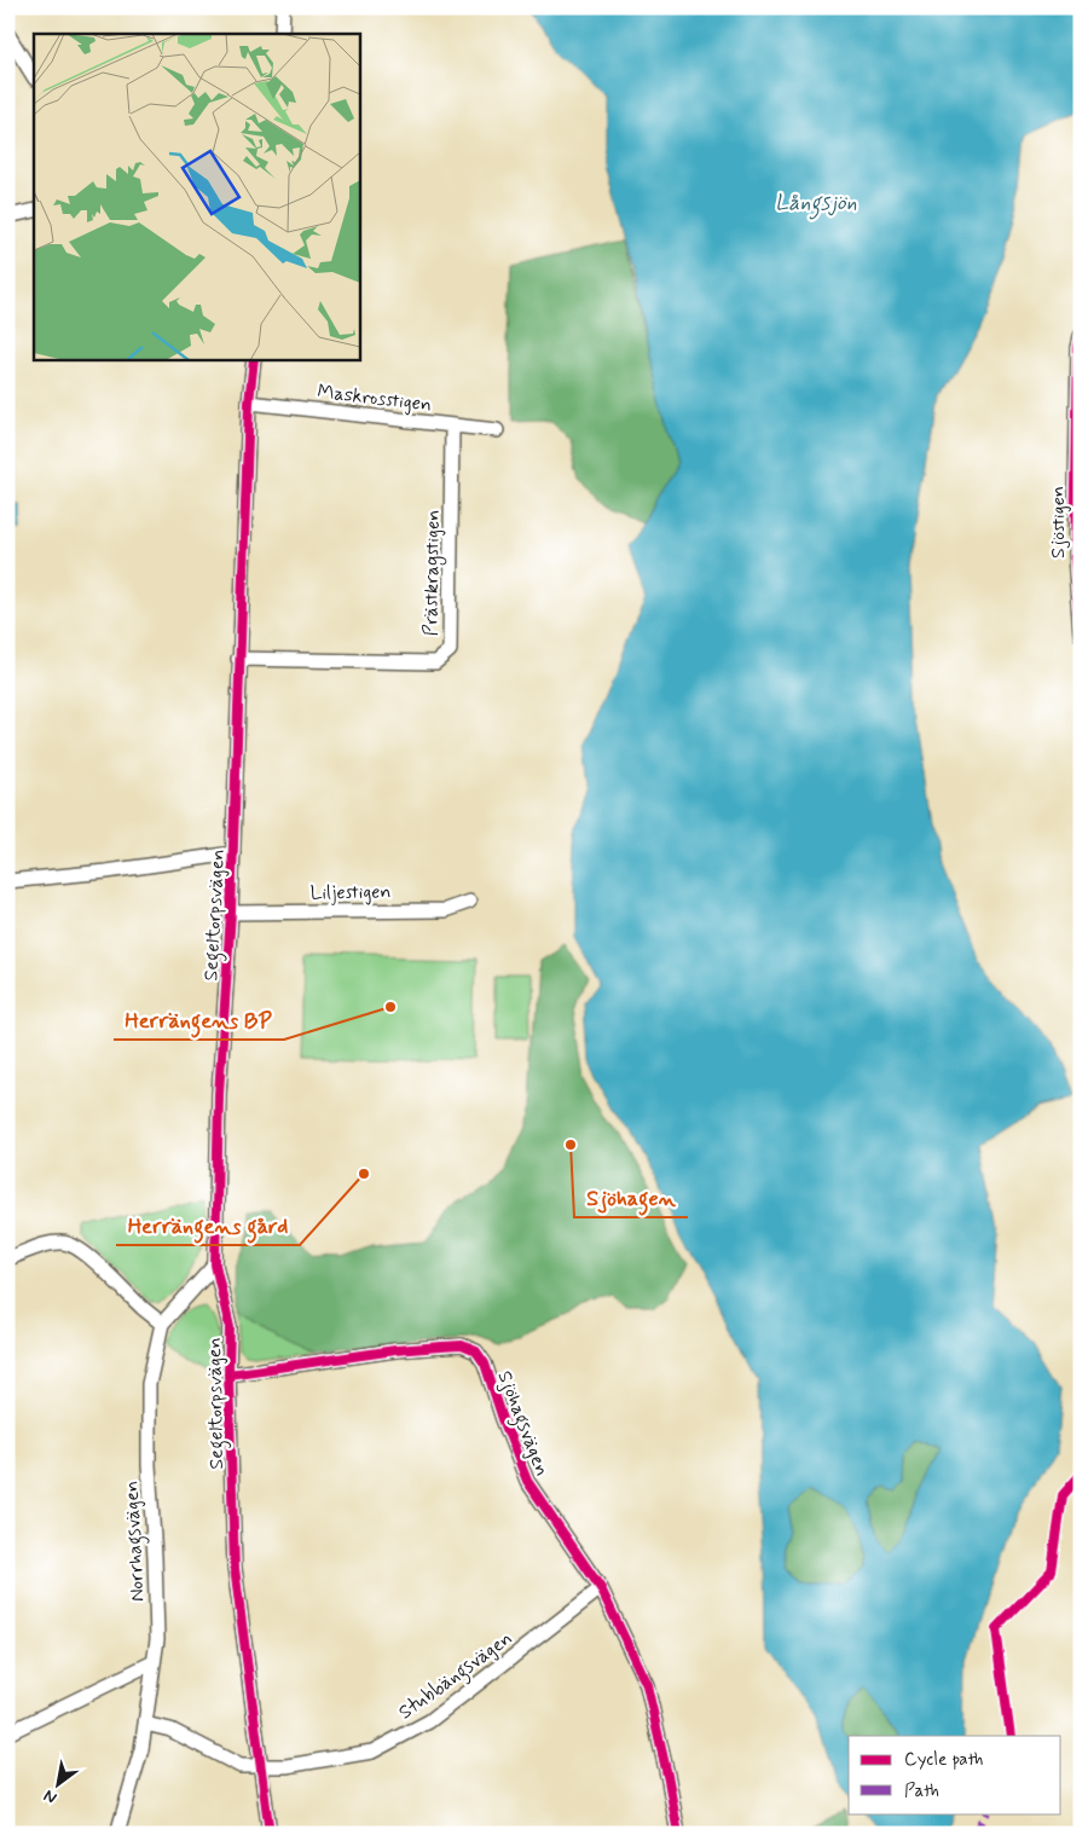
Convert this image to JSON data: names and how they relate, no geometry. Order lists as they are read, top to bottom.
{
  "streets": {
    "street": [
      "Maskrosstigen",
      "Sjöstigen",
      "Prästkragstigen",
      "Liljestigen",
      "Segeltorpsvägen",
      "Sjöhagsvägen",
      "Norrhagsvägen",
      "Stubbängsvägen"
    ]
  },
  "crossings": [
    ["Maskrosstigen", "Prästkragstigen"],
    ["Maskrosstigen", "Segeltorpsvägen"],
    ["Prästkragstigen", "Segeltorpsvägen"],
    ["Liljestigen", "Segeltorpsvägen"],
    ["Segeltorpsvägen", "Sjöhagsvägen"],
    ["Segeltorpsvägen", "Norrhagsvägen"],
    ["Segeltorpsvägen", "Stubbängsvägen"],
    ["Sjöhagsvägen", "Stubbängsvägen"],
    ["Norrhagsvägen", "Stubbängsvägen"]
  ],
  "water": ["Långsjön"],
  "places": ["Herrängens BP", "Sjöhagen", "Herrängens gård"],
  "legend": ["Cycle path", "Path"],
  "north": "bottom left"
}
